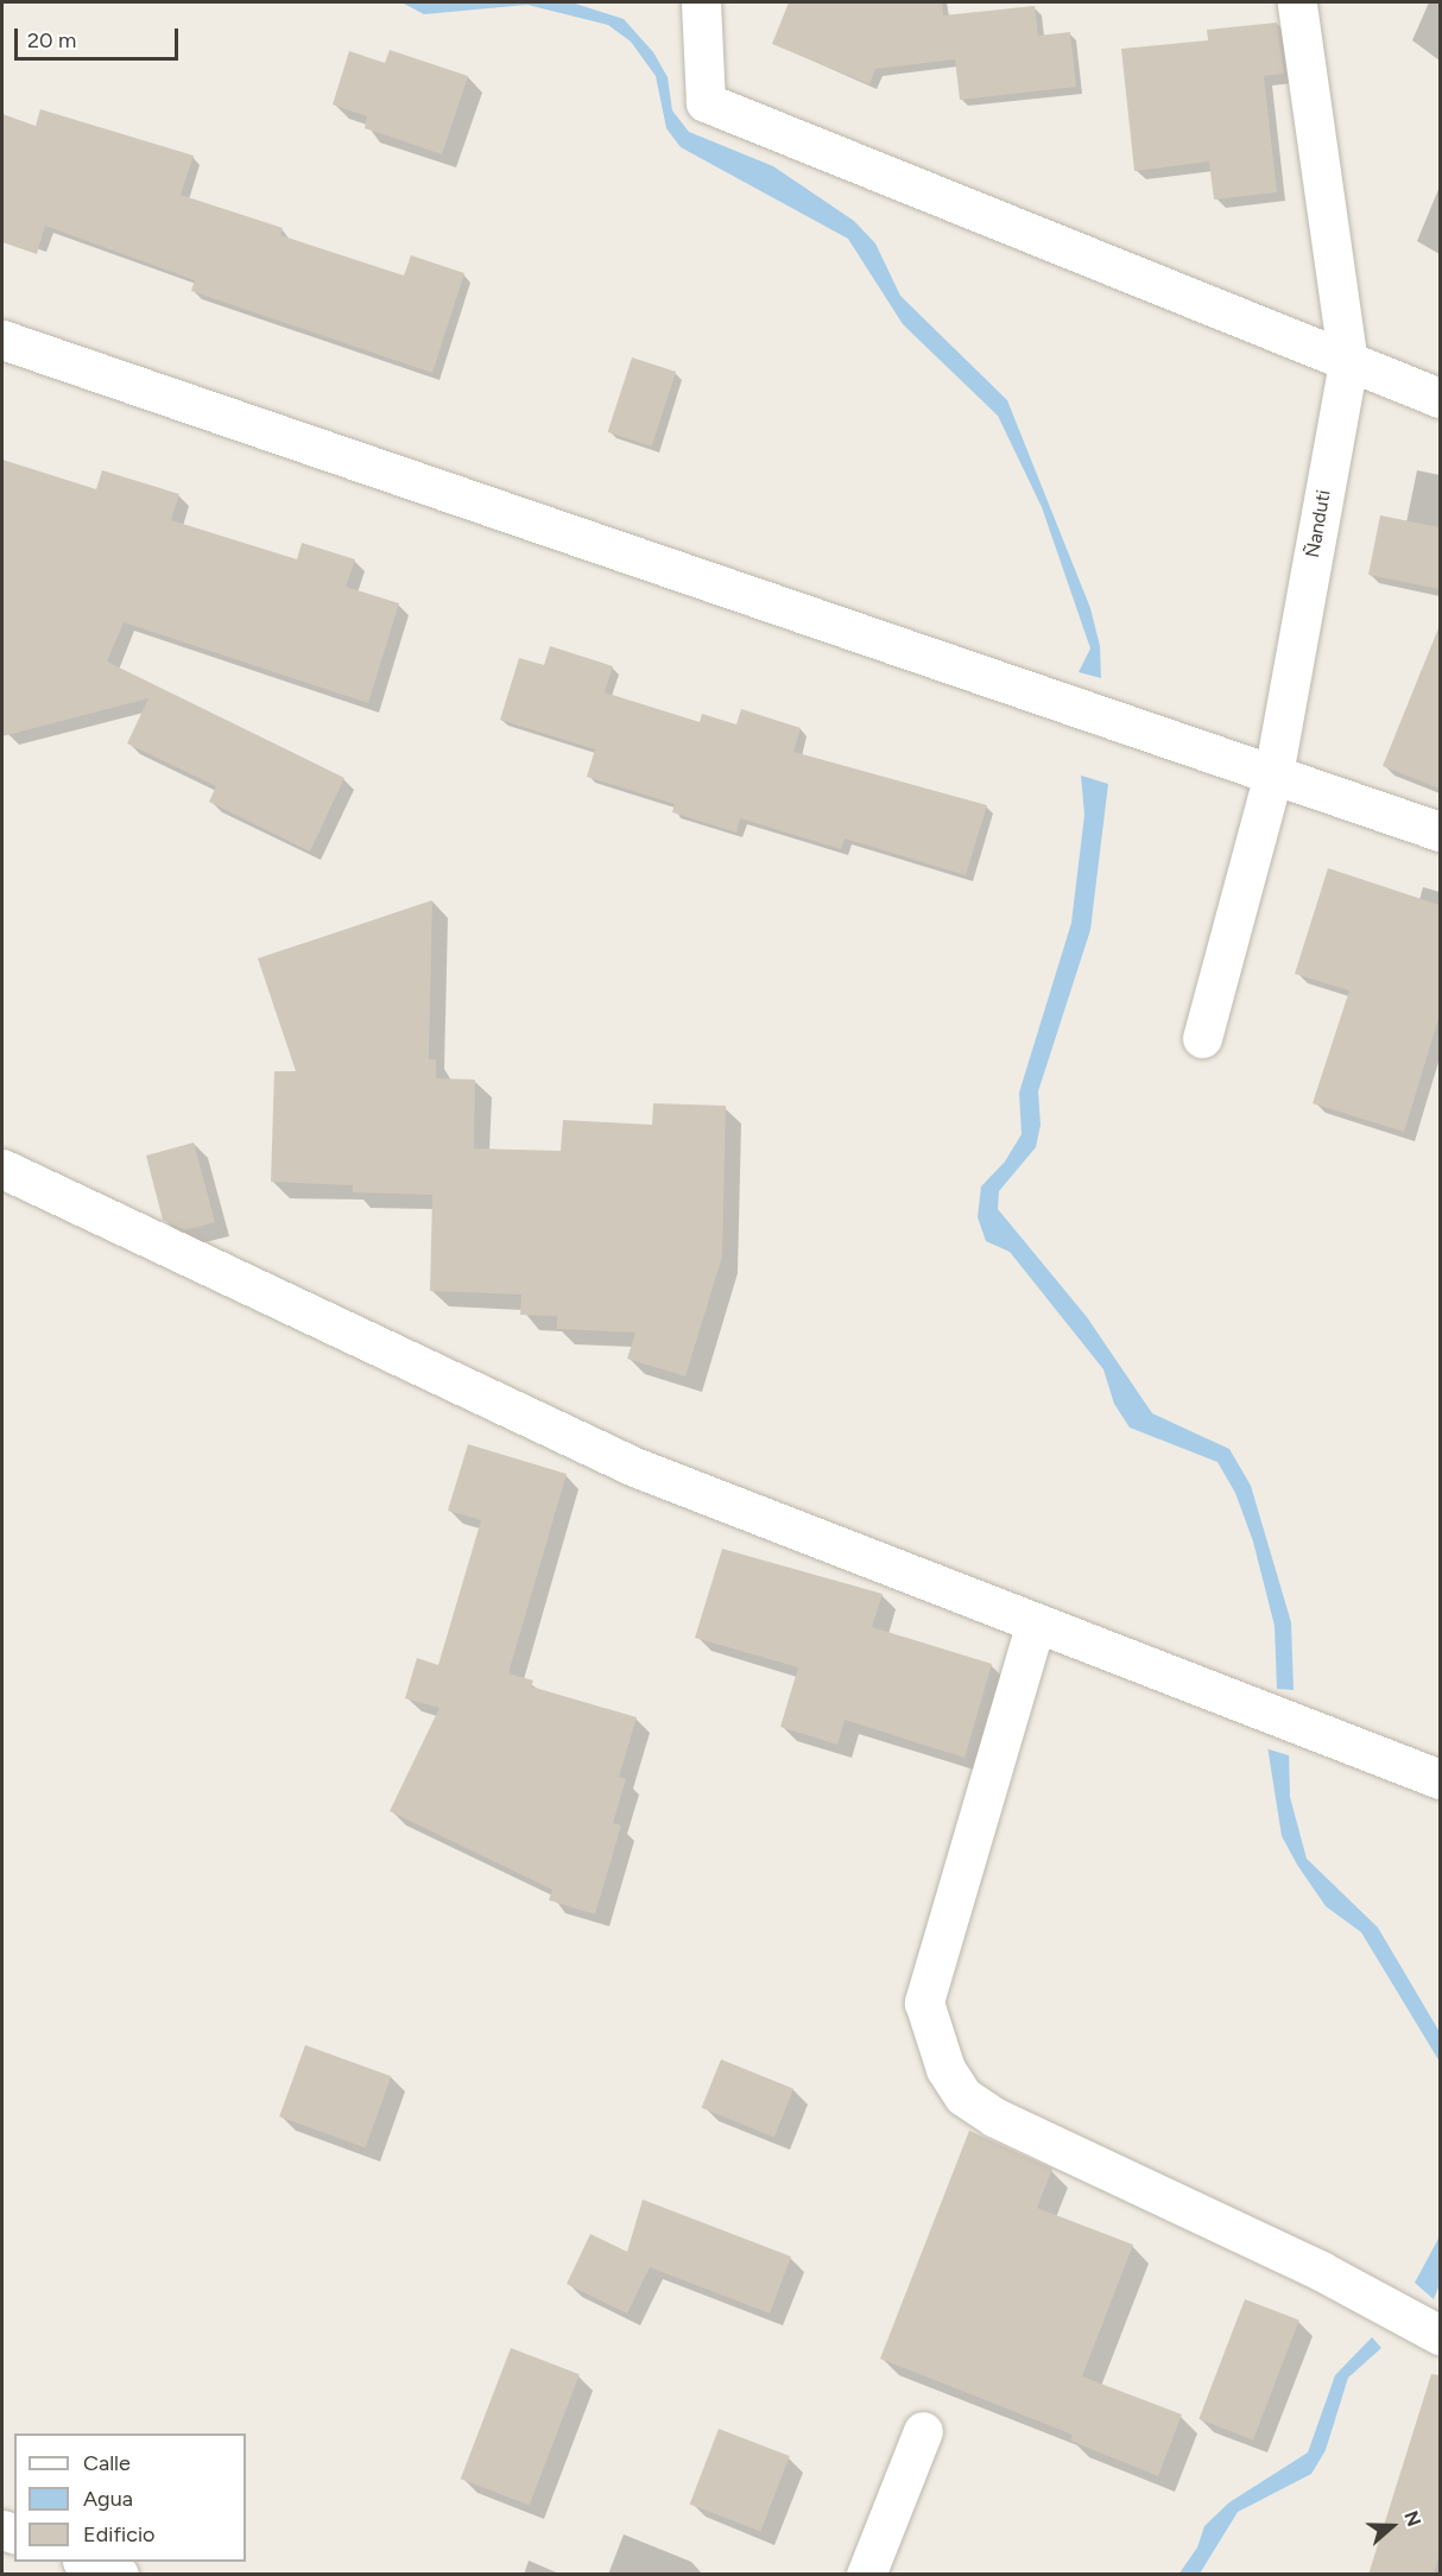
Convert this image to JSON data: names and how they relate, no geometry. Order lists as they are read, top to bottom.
{
  "streets": {
    "street": ["Ñanduti"]
  },
  "legend": ["Calle", "Agua", "Edificio"],
  "scale_bar": "20 m",
  "north": "right"
}
